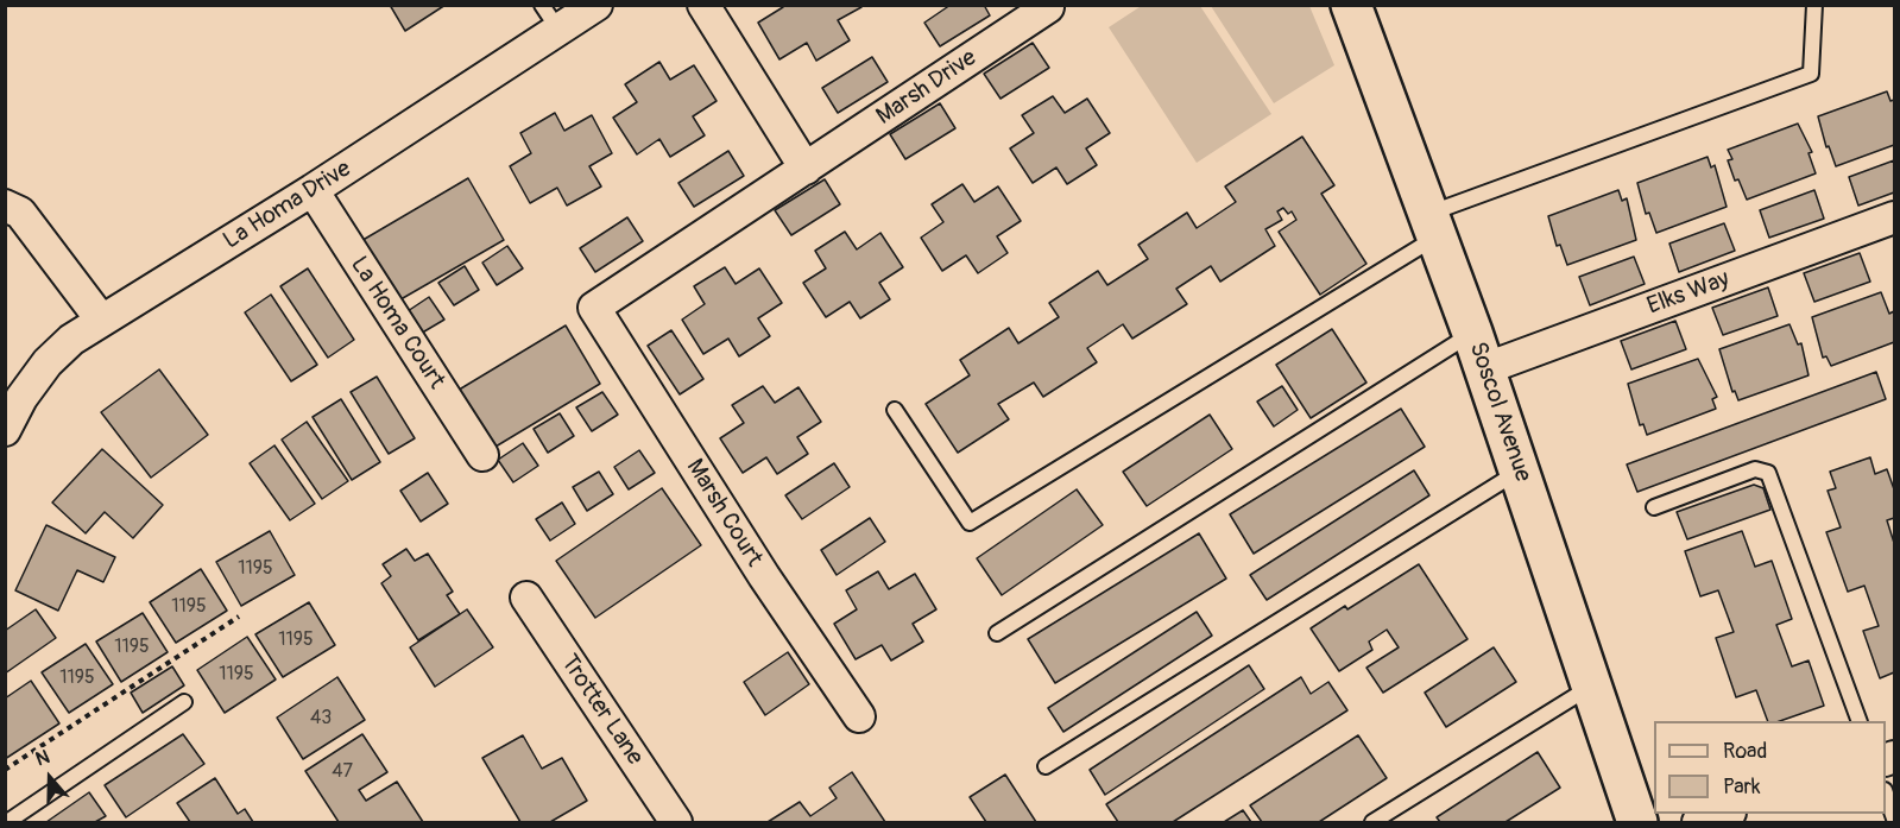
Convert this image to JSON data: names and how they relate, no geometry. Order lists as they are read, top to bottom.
{
  "streets": {
    "main road": ["Soscol Avenue"],
    "street": [
      "Marsh Drive",
      "La Homa Drive",
      "Elks Way",
      "La Homa Court",
      "Marsh Court",
      "Trotter Lane"
    ]
  },
  "crossings": [
    ["Marsh Drive", "Marsh Court"],
    ["La Homa Drive", "La Homa Court"],
    ["Elks Way", "Soscol Avenue"]
  ],
  "house_numbers": [
    "1195",
    "1195",
    "1195",
    "1195",
    "1195",
    "1195",
    "43",
    "47"
  ],
  "legend": ["Road", "Park"],
  "north": "top"
}
